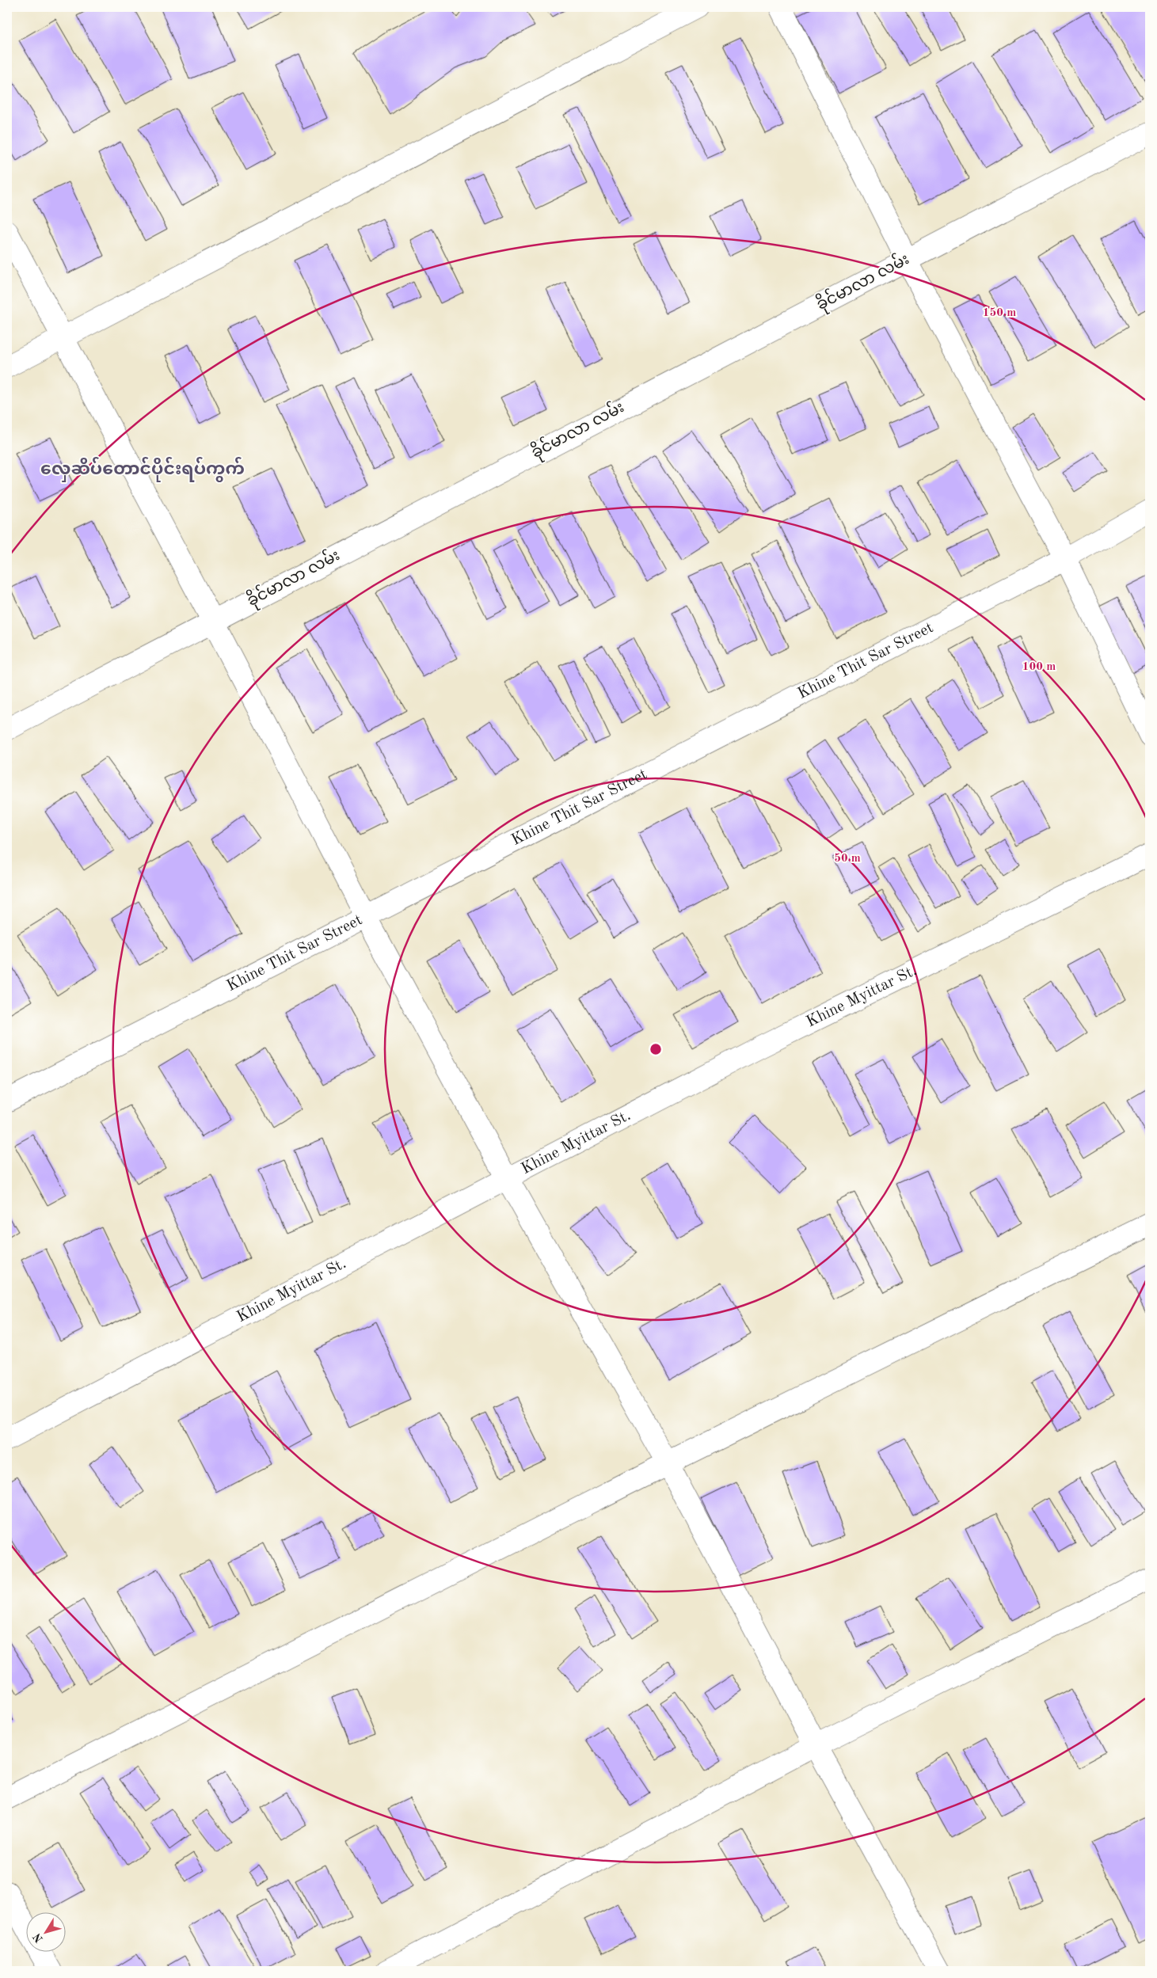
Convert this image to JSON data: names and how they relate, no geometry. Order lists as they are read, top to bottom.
{
  "streets": {
    "street": ["ခိုင်မာလာ လမ်း", "Khine Thit Sar Street", "Khine Myittar St."]
  },
  "districts": ["လှေဆိပ်တောင်ပိုင်းရပ်ကွက်"],
  "north": "bottom left",
  "rings": ["150 m", "100 m", "50 m"]
}
